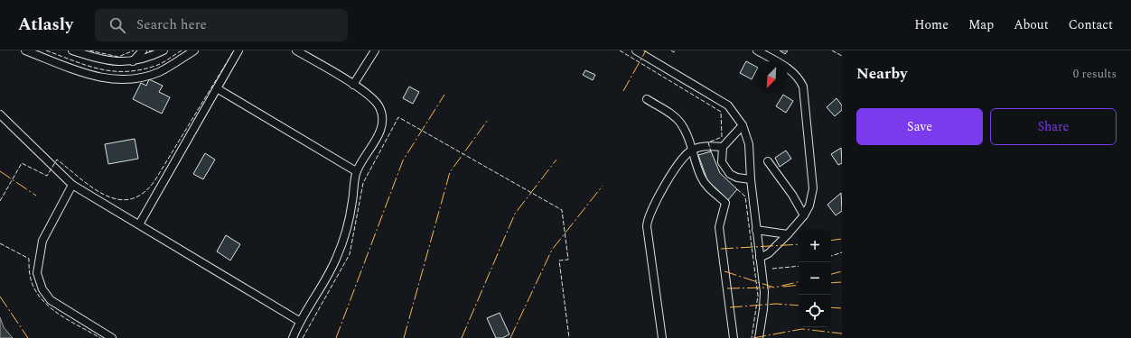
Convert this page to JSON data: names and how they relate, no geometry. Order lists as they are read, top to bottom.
{
  "north": "bottom left",
  "page": {
    "header": "Atlasly",
    "search": "Search here",
    "nav": [
      "Home",
      "Map",
      "About",
      "Contact"
    ],
    "heading": ["Nearby", "0 results"],
    "buttons": ["Save", "Share"],
    "map_buttons": ["+", "−"]
  }
}
